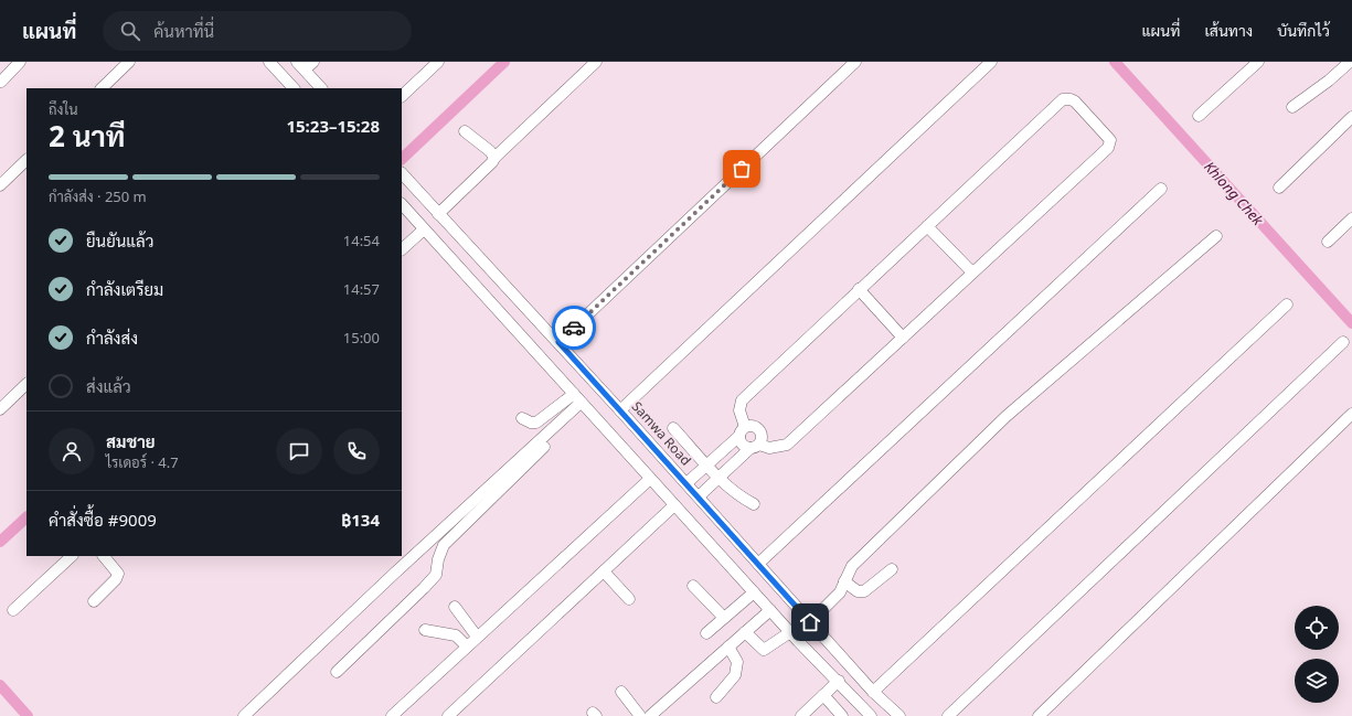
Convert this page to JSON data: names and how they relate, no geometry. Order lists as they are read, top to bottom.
{
  "streets": {
    "street": ["Samwa Road"]
  },
  "water": ["Khlong Chek"],
  "page": {
    "header": "แผนที่",
    "search": "ค้นหาที่นี่",
    "nav": ["แผนที่", "เส้นทาง", "บันทึกไว้"],
    "heading": ["2 นาที", "ถึงใน", "15:23–15:28"],
    "panel": [
      "สมชาย",
      "ไรเดอร์ · 4.7",
      "คำสั่งซื้อ #9009",
      "฿134"
    ],
    "bar": "กำลังส่ง · 250 m",
    "list": [
      ["ยืนยันแล้ว", "14:54"],
      ["กำลังเตรียม", "14:57"],
      ["กำลังส่ง", "15:00"],
      "ส่งแล้ว"
    ]
  }
}
